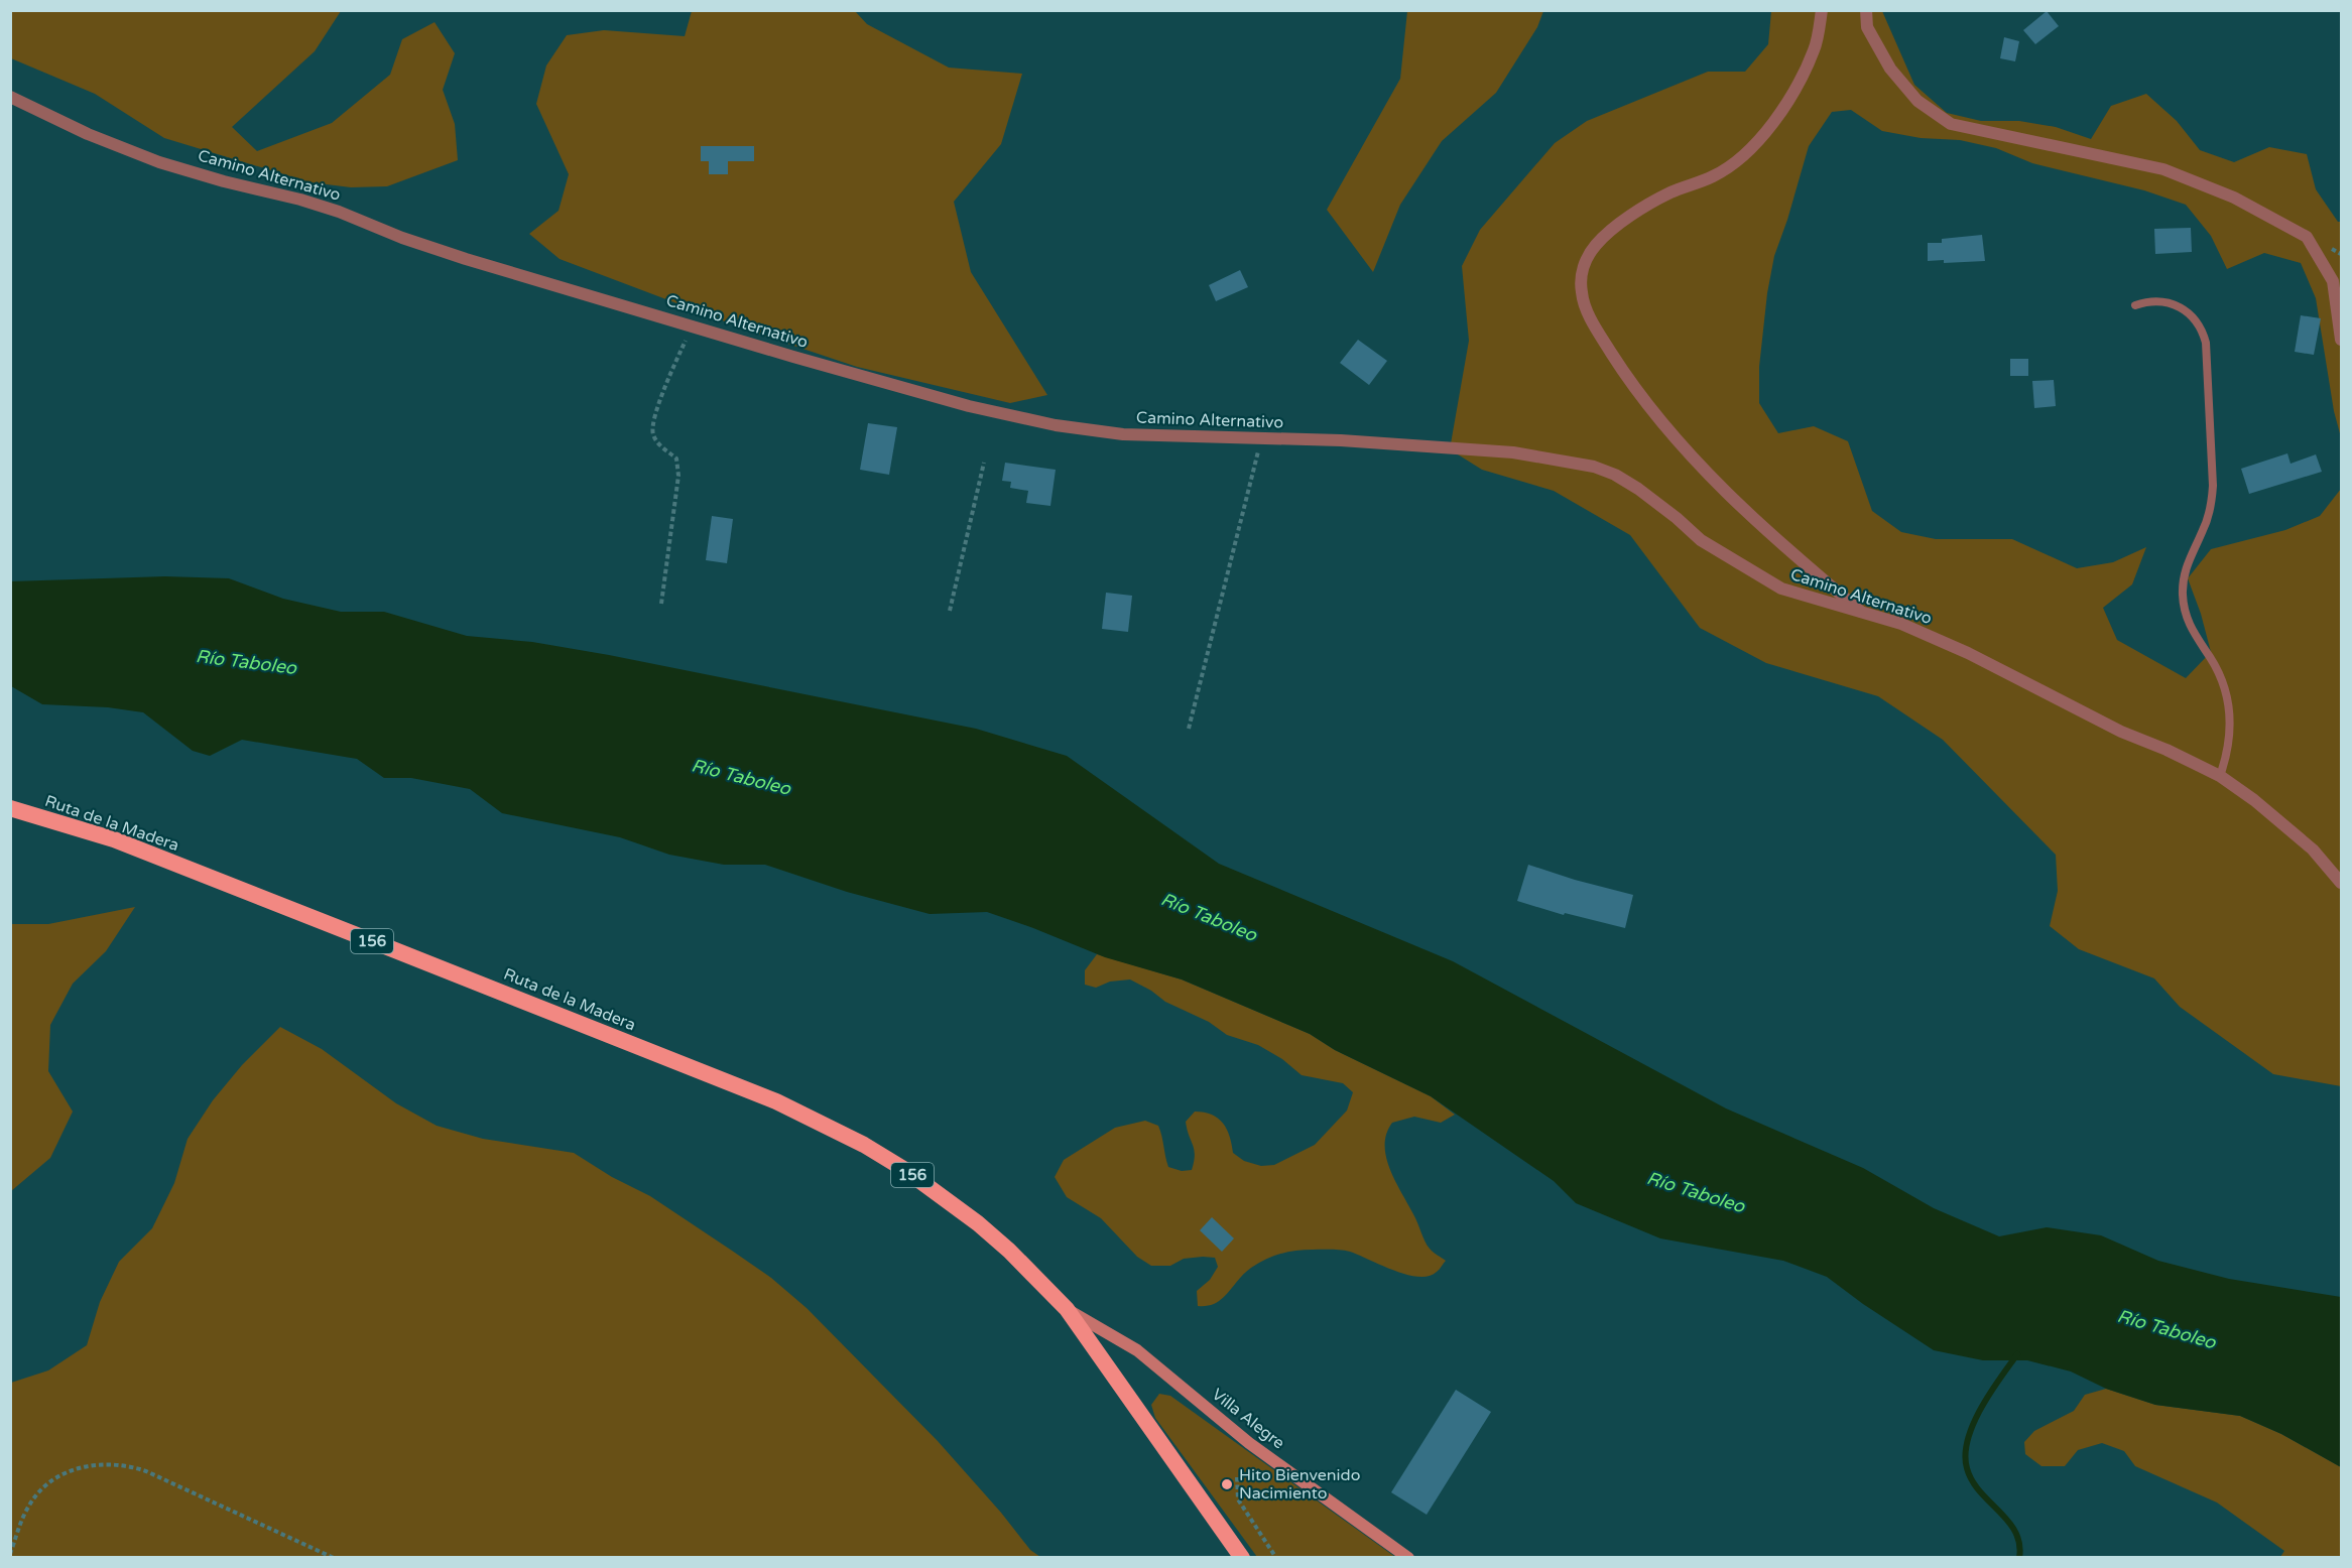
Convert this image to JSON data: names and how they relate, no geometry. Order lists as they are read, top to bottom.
{
  "streets": {
    "highway": ["Ruta de la Madera", "156"],
    "main road": ["Villa Alegre"],
    "street": ["Camino Alternativo"]
  },
  "crossings": [
    ["Ruta de la Madera", "156"],
    ["Ruta de la Madera", "Villa Alegre"],
    ["156", "Villa Alegre"]
  ],
  "water": ["Río Taboleo"],
  "places": ["Hito Bienvenido Nacimiento"]
}
